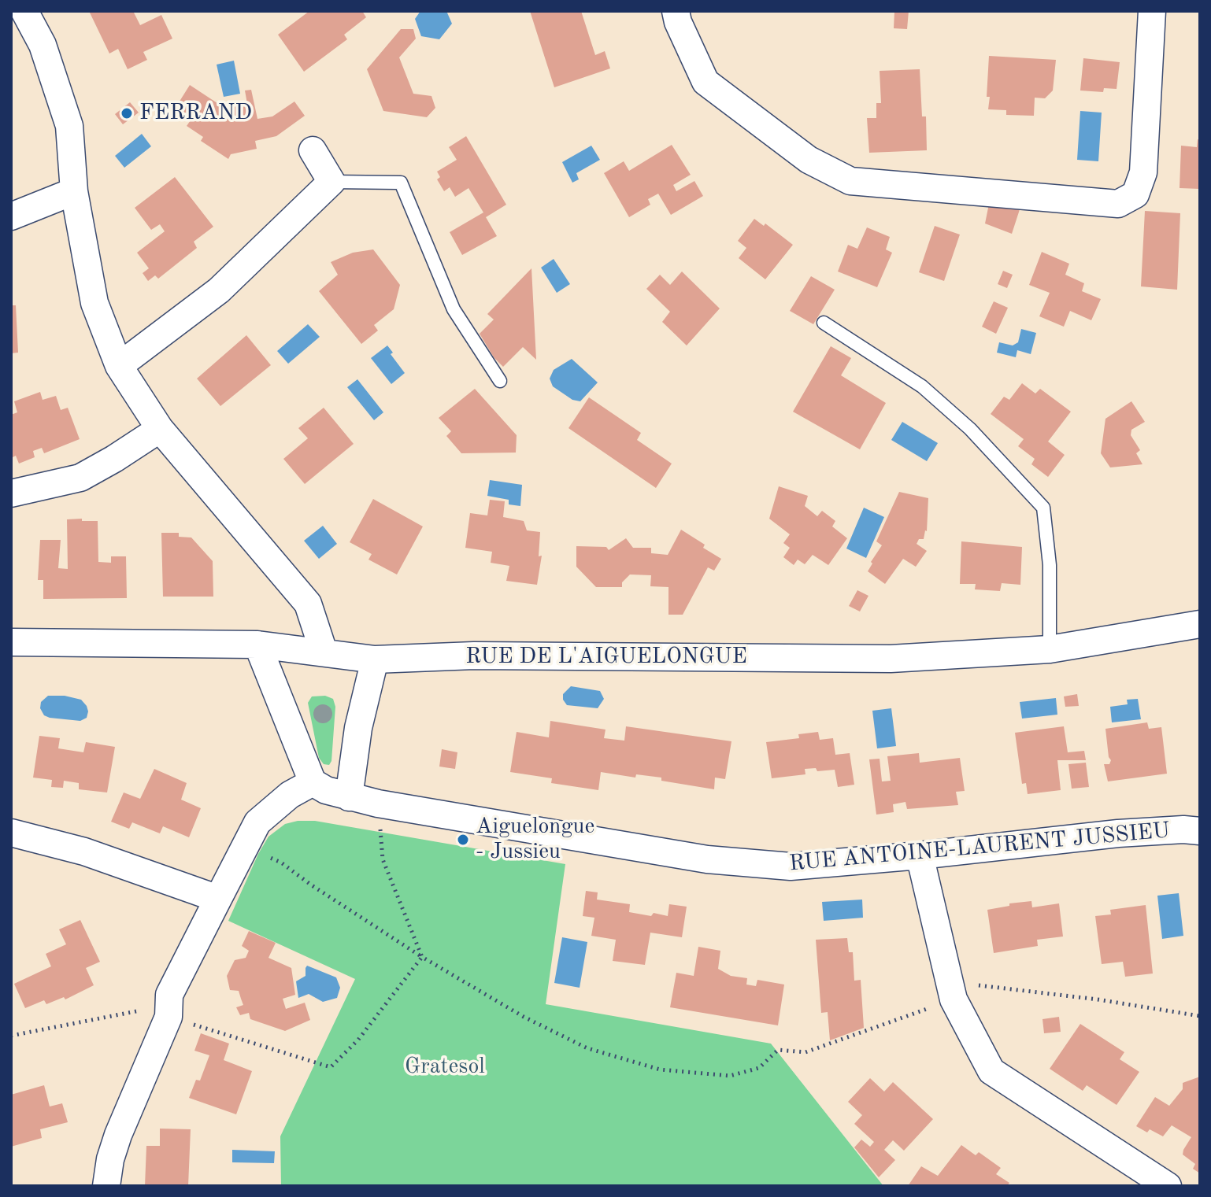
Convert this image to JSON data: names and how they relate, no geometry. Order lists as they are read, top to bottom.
{
  "streets": {
    "street": ["RUE DE L'AIGUELONGUE", "RUE ANTOINE-LAURENT JUSSIEU"]
  },
  "parks": ["Gratesol"],
  "places": ["FERRAND", "Aiguelongue - Jussieu"]
}
